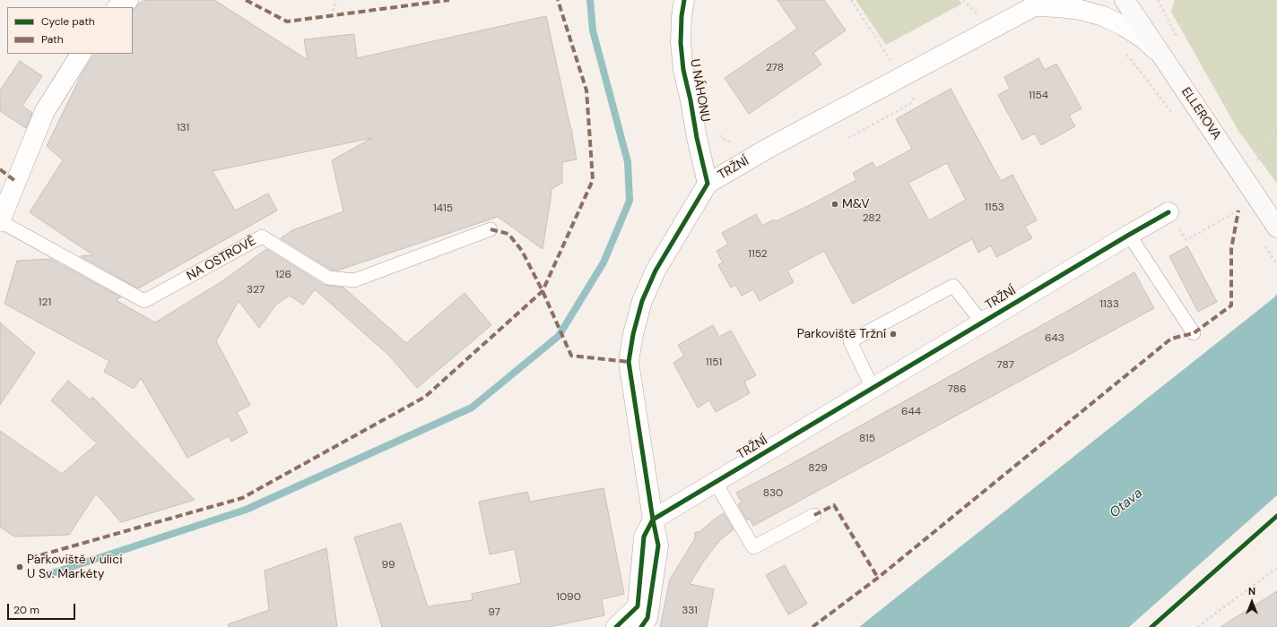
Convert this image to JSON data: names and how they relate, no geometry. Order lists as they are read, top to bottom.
{
  "streets": {
    "street": ["U NÁHONU", "ELLEROVA", "TRŽNÍ"],
    "lane": ["NA OSTROVĚ"]
  },
  "crossings": [
    ["U NÁHONU", "TRŽNÍ"]
  ],
  "water": ["Otava"],
  "places": ["M&V", "Parkoviště Tržní", "Parkoviště v ulici U Sv. Markéty"],
  "house_numbers": [
    "278",
    "1154",
    "131",
    "1153",
    "1415",
    "282",
    "1152",
    "126",
    "327",
    "121",
    "1133",
    "643",
    "1151",
    "787",
    "786",
    "644",
    "815",
    "829",
    "830",
    "99",
    "1090",
    "331",
    "97"
  ],
  "legend": ["Cycle path", "Path"],
  "scale_bar": "20 m",
  "north": "top"
}
